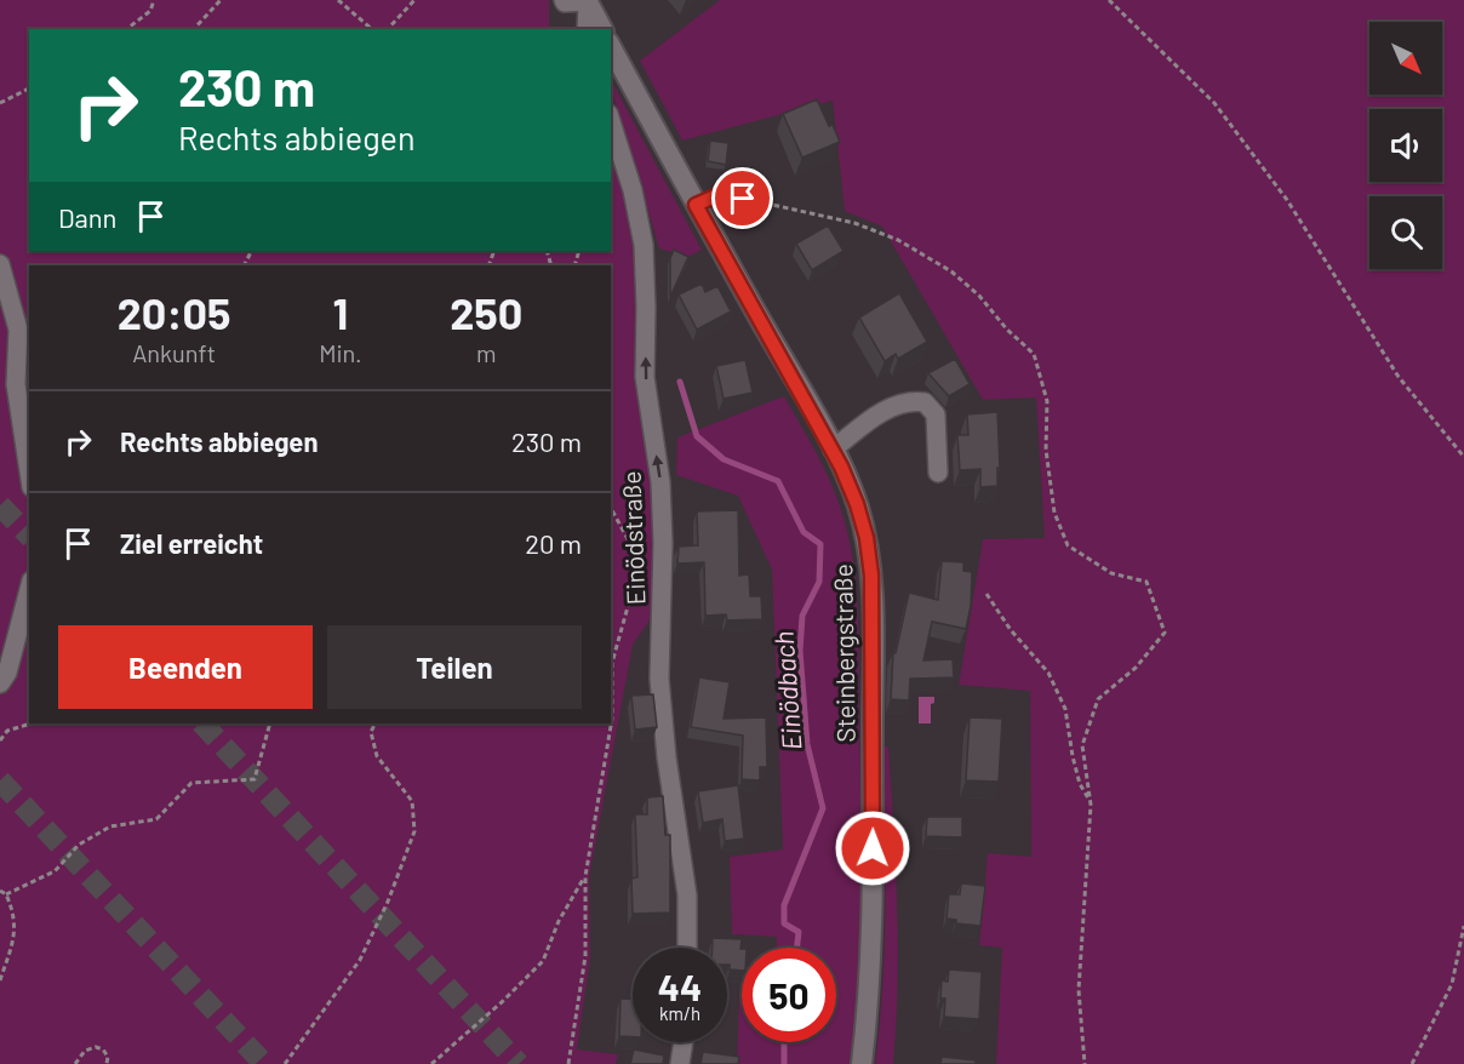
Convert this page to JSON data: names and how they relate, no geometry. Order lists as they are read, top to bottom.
{
  "streets": {
    "main road": ["Steinbergstraße"],
    "street": ["Einödstraße"]
  },
  "one_way": ["Einödstraße"],
  "water": ["Einödbach"],
  "north": "bottom right",
  "page": {
    "turn": ["230 m", "Rechts abbiegen"],
    "then": "Dann",
    "eta": [
      "20:05",
      "Ankunft",
      "1",
      "Min.",
      "250",
      "m"
    ],
    "list": [
      {
        "name": "Rechts abbiegen",
        "value": "230 m"
      },
      {
        "name": "Ziel erreicht",
        "value": "20 m"
      }
    ],
    "buttons": ["Beenden", "Teilen"],
    "speed": "44 km/h",
    "limit": "50"
  }
}
